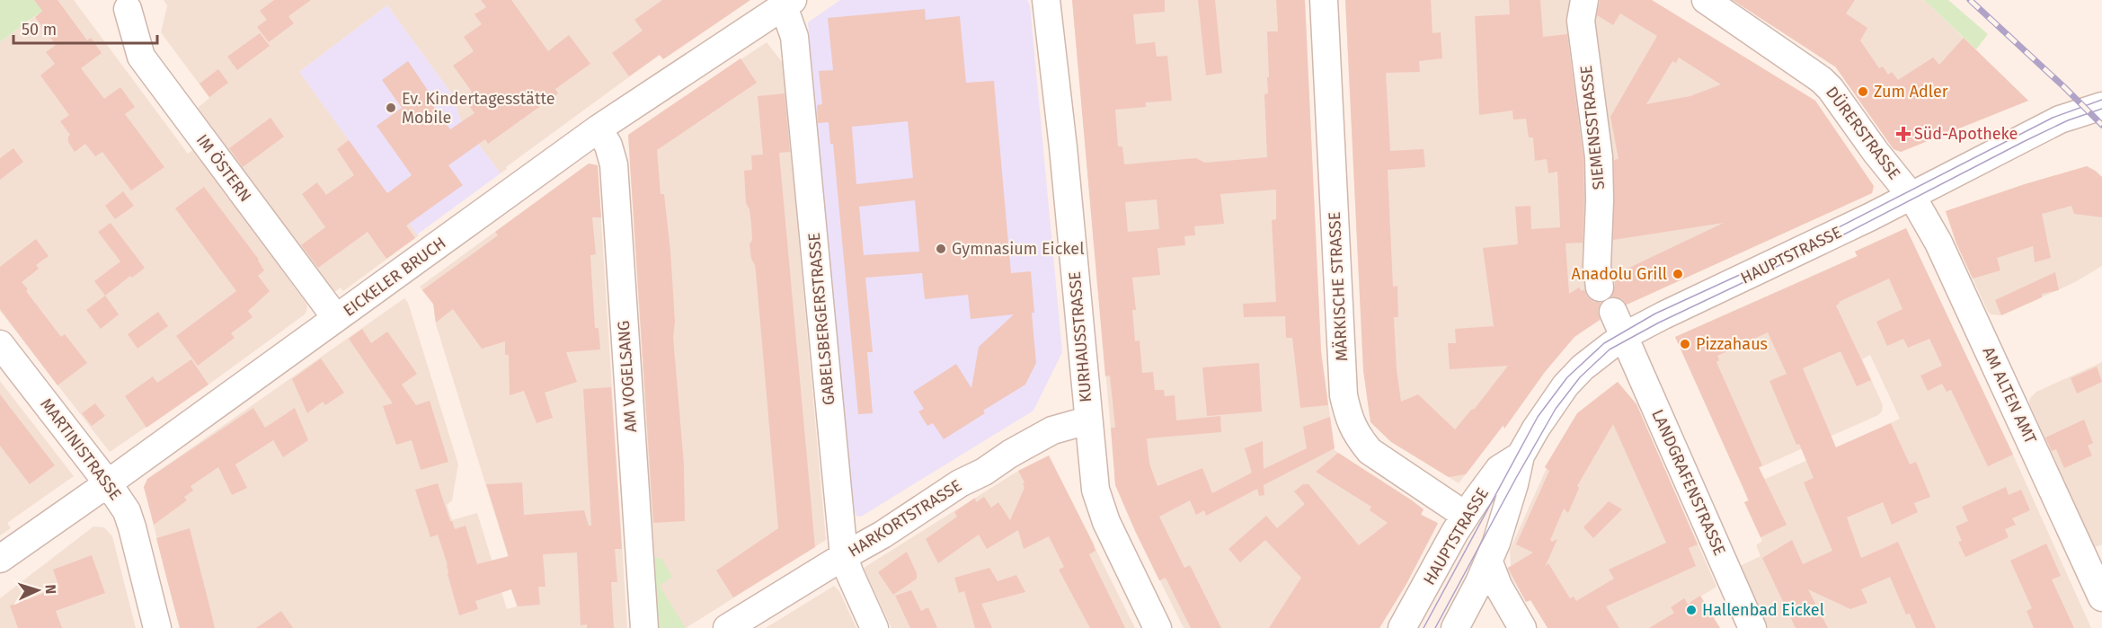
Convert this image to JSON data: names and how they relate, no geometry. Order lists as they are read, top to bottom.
{
  "streets": {
    "street": [
      "SIEMENSSTRASSE",
      "DÜRERSTRASSE",
      "IM ÖSTERN",
      "HAUPTSTRASSE",
      "EICKELER BRUCH",
      "MÄRKISCHE STRASSE",
      "GABELSBERGERSTRASSE",
      "KURHAUSSTRASSE",
      "AM VOGELSANG",
      "AM ALTEN AMT",
      "MARTINISTRASSE",
      "LANDGRAFENSTRASSE",
      "HARKORTSTRASSE"
    ]
  },
  "crossings": [
    ["DÜRERSTRASSE", "HAUPTSTRASSE"],
    ["DÜRERSTRASSE", "AM ALTEN AMT"],
    ["IM ÖSTERN", "EICKELER BRUCH"],
    ["HAUPTSTRASSE", "MÄRKISCHE STRASSE"],
    ["HAUPTSTRASSE", "AM ALTEN AMT"],
    ["HAUPTSTRASSE", "LANDGRAFENSTRASSE"],
    ["EICKELER BRUCH", "GABELSBERGERSTRASSE"],
    ["EICKELER BRUCH", "AM VOGELSANG"],
    ["EICKELER BRUCH", "MARTINISTRASSE"],
    ["GABELSBERGERSTRASSE", "HARKORTSTRASSE"],
    ["KURHAUSSTRASSE", "HARKORTSTRASSE"]
  ],
  "places": {
    "other": [
      "Zum Adler",
      "Ev. Kindertagesstätte Mobile",
      "Gymnasium Eickel",
      "Anadolu Grill",
      "Pizzahaus",
      "Hallenbad Eickel"
    ],
    "health": ["Süd-Apotheke"]
  },
  "scale_bar": "50 m",
  "north": "right"
}
